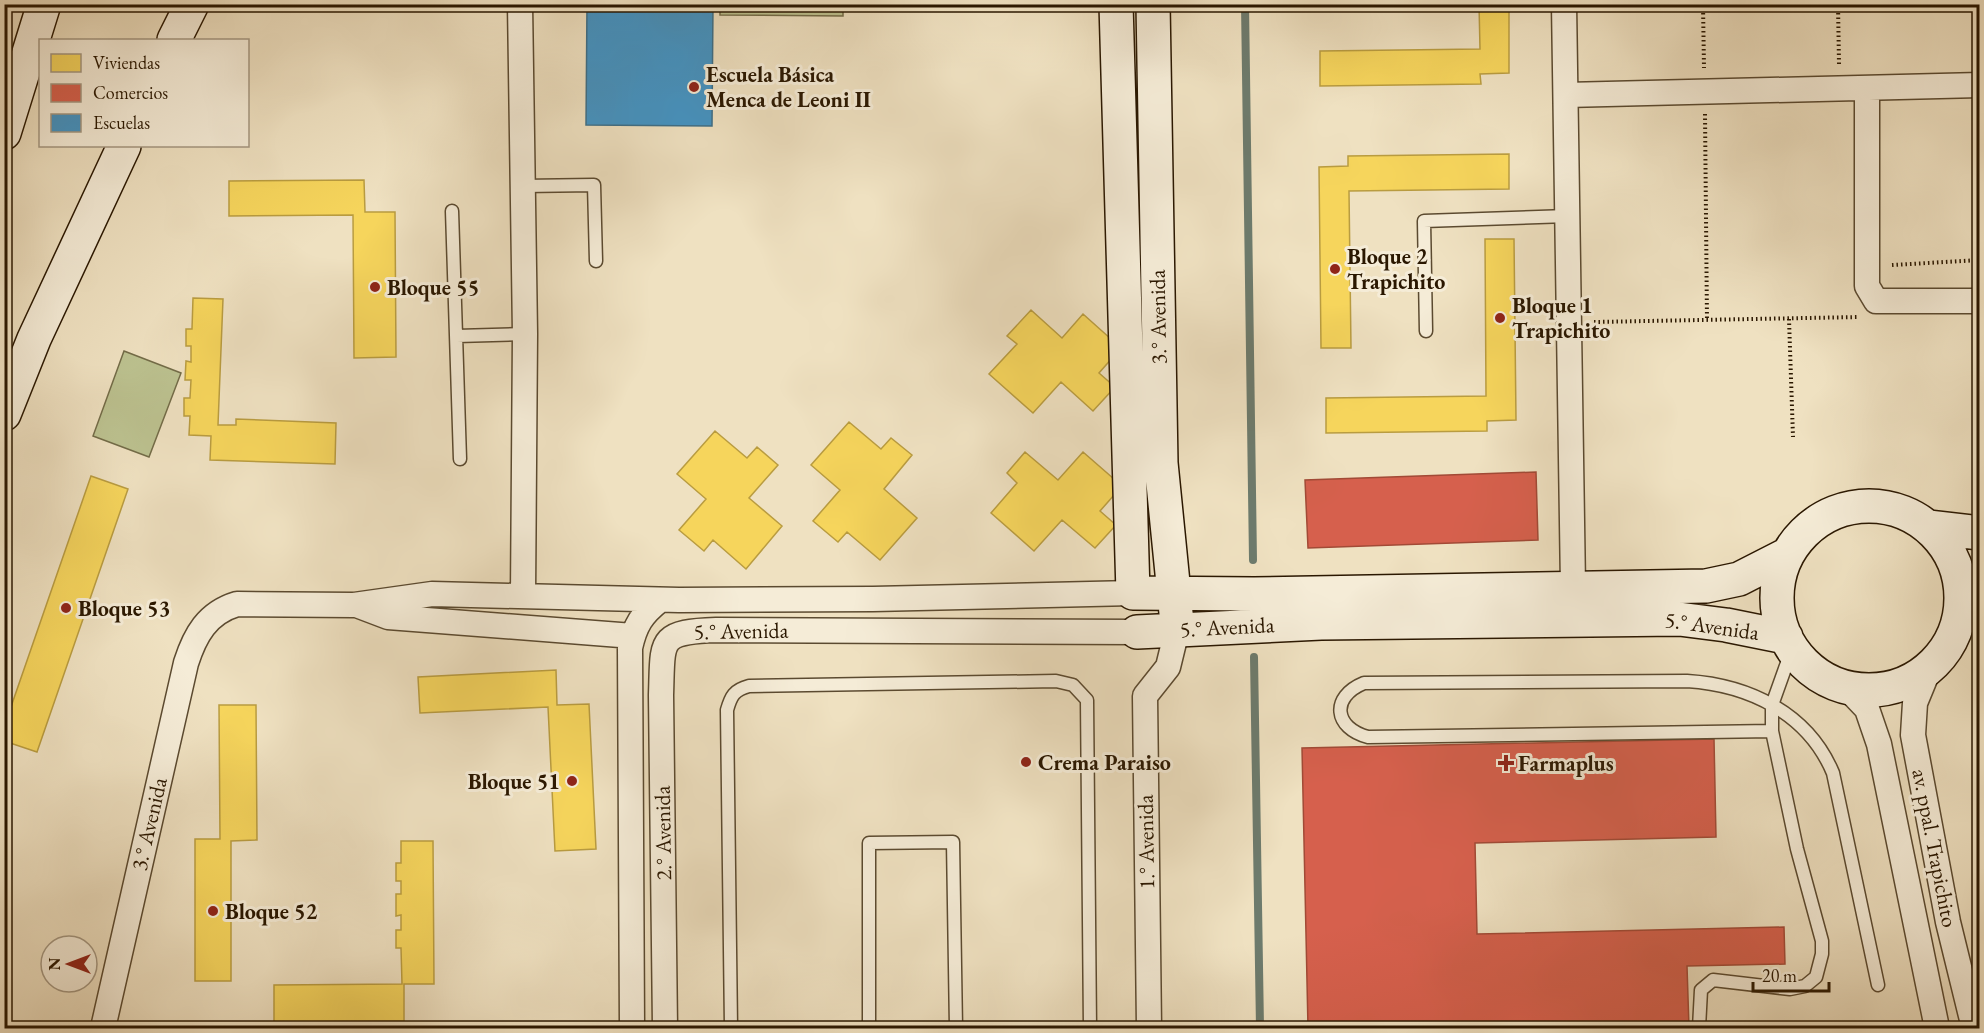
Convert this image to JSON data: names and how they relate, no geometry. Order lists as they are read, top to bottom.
{
  "streets": {
    "street": [
      "3.° Avenida",
      "5.° Avenida",
      "2.° Avenida",
      "1.° Avenida",
      "av. ppal. Trapichito"
    ]
  },
  "crossings": [
    ["3.° Avenida", "5.° Avenida"],
    ["3.° Avenida", "1.° Avenida"],
    ["5.° Avenida", "2.° Avenida"],
    ["5.° Avenida", "1.° Avenida"],
    ["5.° Avenida", "av. ppal. Trapichito"]
  ],
  "places": {
    "other": [
      "Escuela Básica Menca de Leoni II",
      "Bloque 2 Trapichito",
      "Bloque 55",
      "Bloque 1 Trapichito",
      "Bloque 53",
      "Crema Paraiso",
      "Bloque 51",
      "Bloque 52"
    ],
    "health": ["Farmaplus"]
  },
  "legend": ["Viviendas", "Comercios", "Escuelas"],
  "scale_bar": "20 m",
  "north": "left"
}
